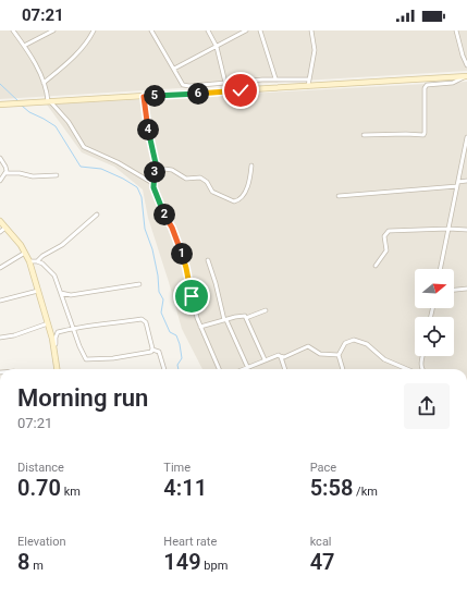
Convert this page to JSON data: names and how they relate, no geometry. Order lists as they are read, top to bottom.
{
  "north": "right",
  "page": {
    "status": "07:21",
    "pins": [
      "6",
      "5",
      "4",
      "3",
      "2",
      "1"
    ],
    "heading": ["Morning run", "07:21"],
    "stats": [
      ["Distance", "0.70 km"],
      ["Time", "4:11"],
      ["Pace", "5:58 /km"],
      ["Elevation", "8 m"],
      ["Heart rate", "149 bpm"],
      ["kcal", "47"]
    ]
  }
}
